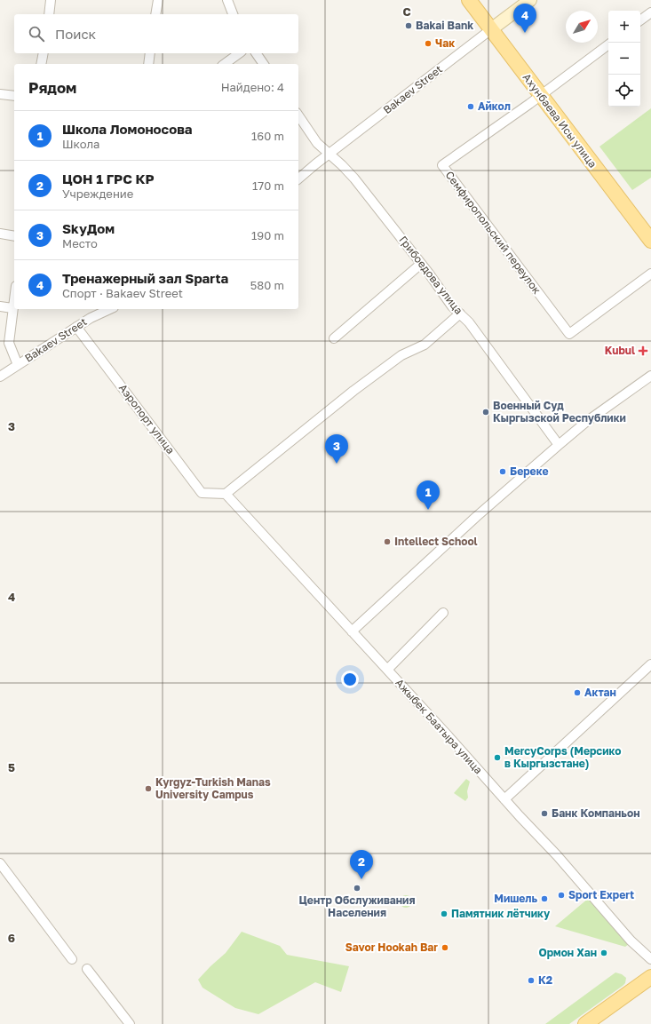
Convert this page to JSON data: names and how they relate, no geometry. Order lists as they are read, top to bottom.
{
  "streets": {
    "main road": ["Bakaev Street", "Ахунбаева Исы улица"],
    "street": [
      "Семфиропольский переулок",
      "Грибоедова улица",
      "Аэропорт улица",
      "Ажыбек Баатыра улица"
    ]
  },
  "crossings": [
    ["Bakaev Street", "Ахунбаева Исы улица"],
    ["Bakaev Street", "Грибоедова улица"],
    ["Bakaev Street", "Аэропорт улица"],
    ["Ахунбаева Исы улица", "Семфиропольский переулок"],
    ["Аэропорт улица", "Ажыбек Баатыра улица"]
  ],
  "places": {
    "other": [
      "Bakai Bank",
      "Чак",
      "Айкол",
      "Военный Суд Кыргызской Республики",
      "Береке",
      "Intellect School",
      "Актан",
      "MercyCorps (Мерсико в Кыргызстане)",
      "Kyrgyz-Turkish Manas University Campus",
      "Банк Компаньон",
      "Центр Обслуживания Населения",
      "Sport Expert",
      "Мишель",
      "Памятник лётчику",
      "Savor Hookah Bar",
      "Ормон Хан",
      "К2"
    ],
    "health": ["Kubul"]
  },
  "north": "top right",
  "page": {
    "pins": [
      "4",
      "3",
      "1",
      "2"
    ],
    "map_buttons": ["+", "−"],
    "search": "Поиск",
    "heading": ["Рядом", "Найдено: 4"],
    "list": [
      {
        "mark": "1",
        "name": "Школа Ломоносова",
        "note": "Школа",
        "value": "160 m"
      },
      {
        "mark": "2",
        "name": "ЦОН 1 ГРС КР",
        "note": "Учреждение",
        "value": "170 m"
      },
      {
        "mark": "3",
        "name": "SkyДом",
        "note": "Место",
        "value": "190 m"
      },
      {
        "mark": "4",
        "name": "Тренажерный зал Sparta",
        "note": "Спорт · Bakaev Street",
        "value": "580 m"
      }
    ]
  },
  "grid": {
    "columns": ["C"],
    "rows": [
      "3",
      "4",
      "5",
      "6"
    ]
  }
}
